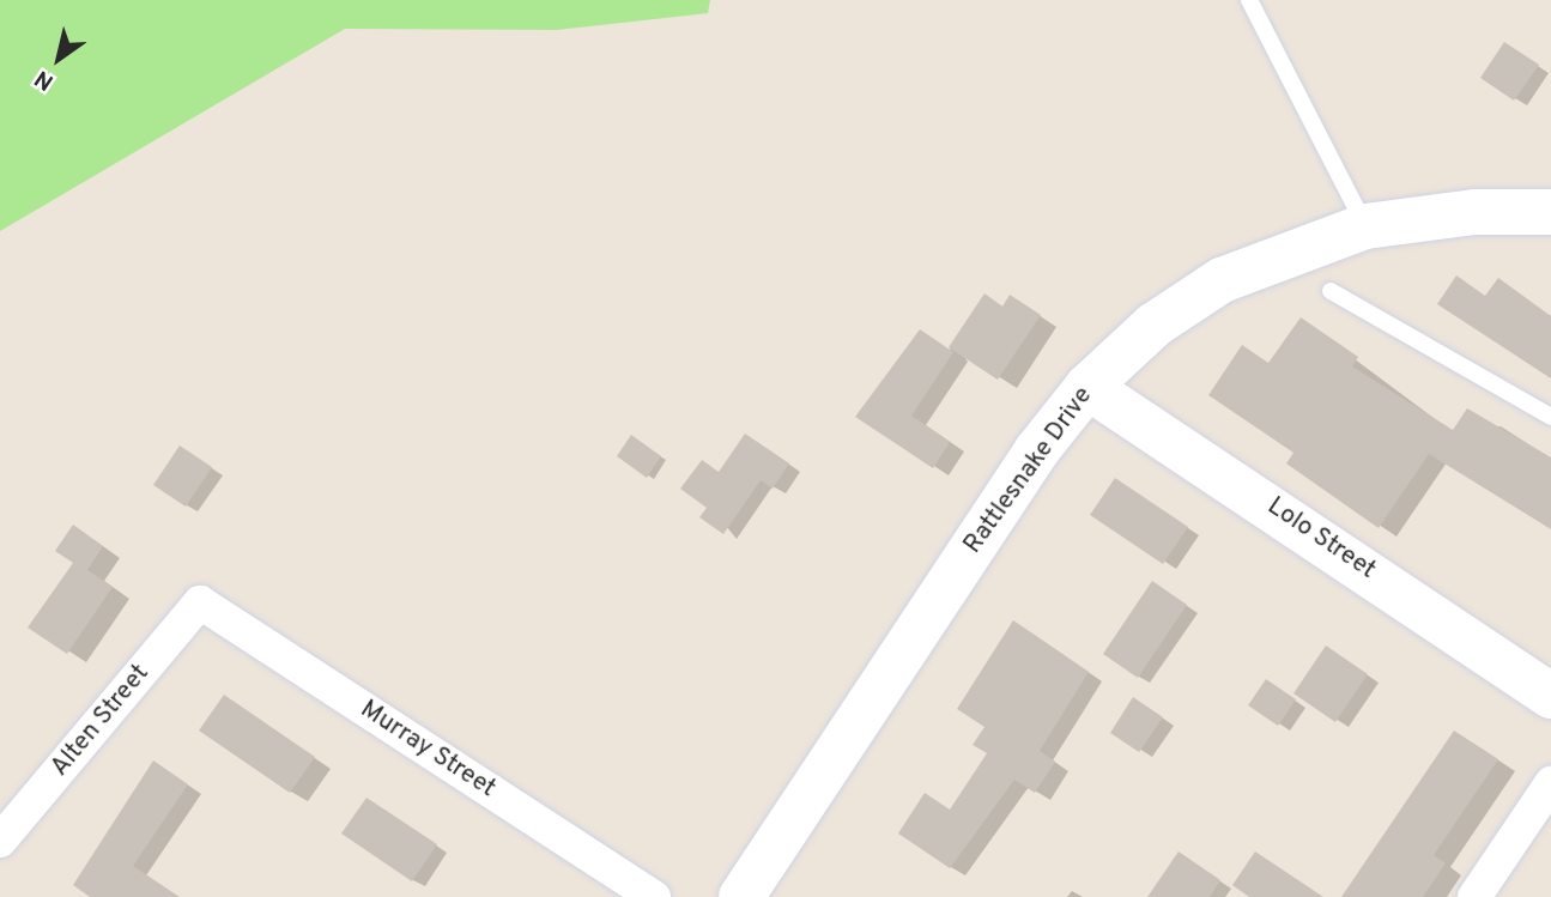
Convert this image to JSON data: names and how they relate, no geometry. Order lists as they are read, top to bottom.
{
  "streets": {
    "street": [
      "Rattlesnake Drive",
      "Lolo Street",
      "Alten Street",
      "Murray Street"
    ]
  },
  "crossings": [
    ["Rattlesnake Drive", "Lolo Street"],
    ["Alten Street", "Murray Street"]
  ],
  "north": "bottom left"
}
